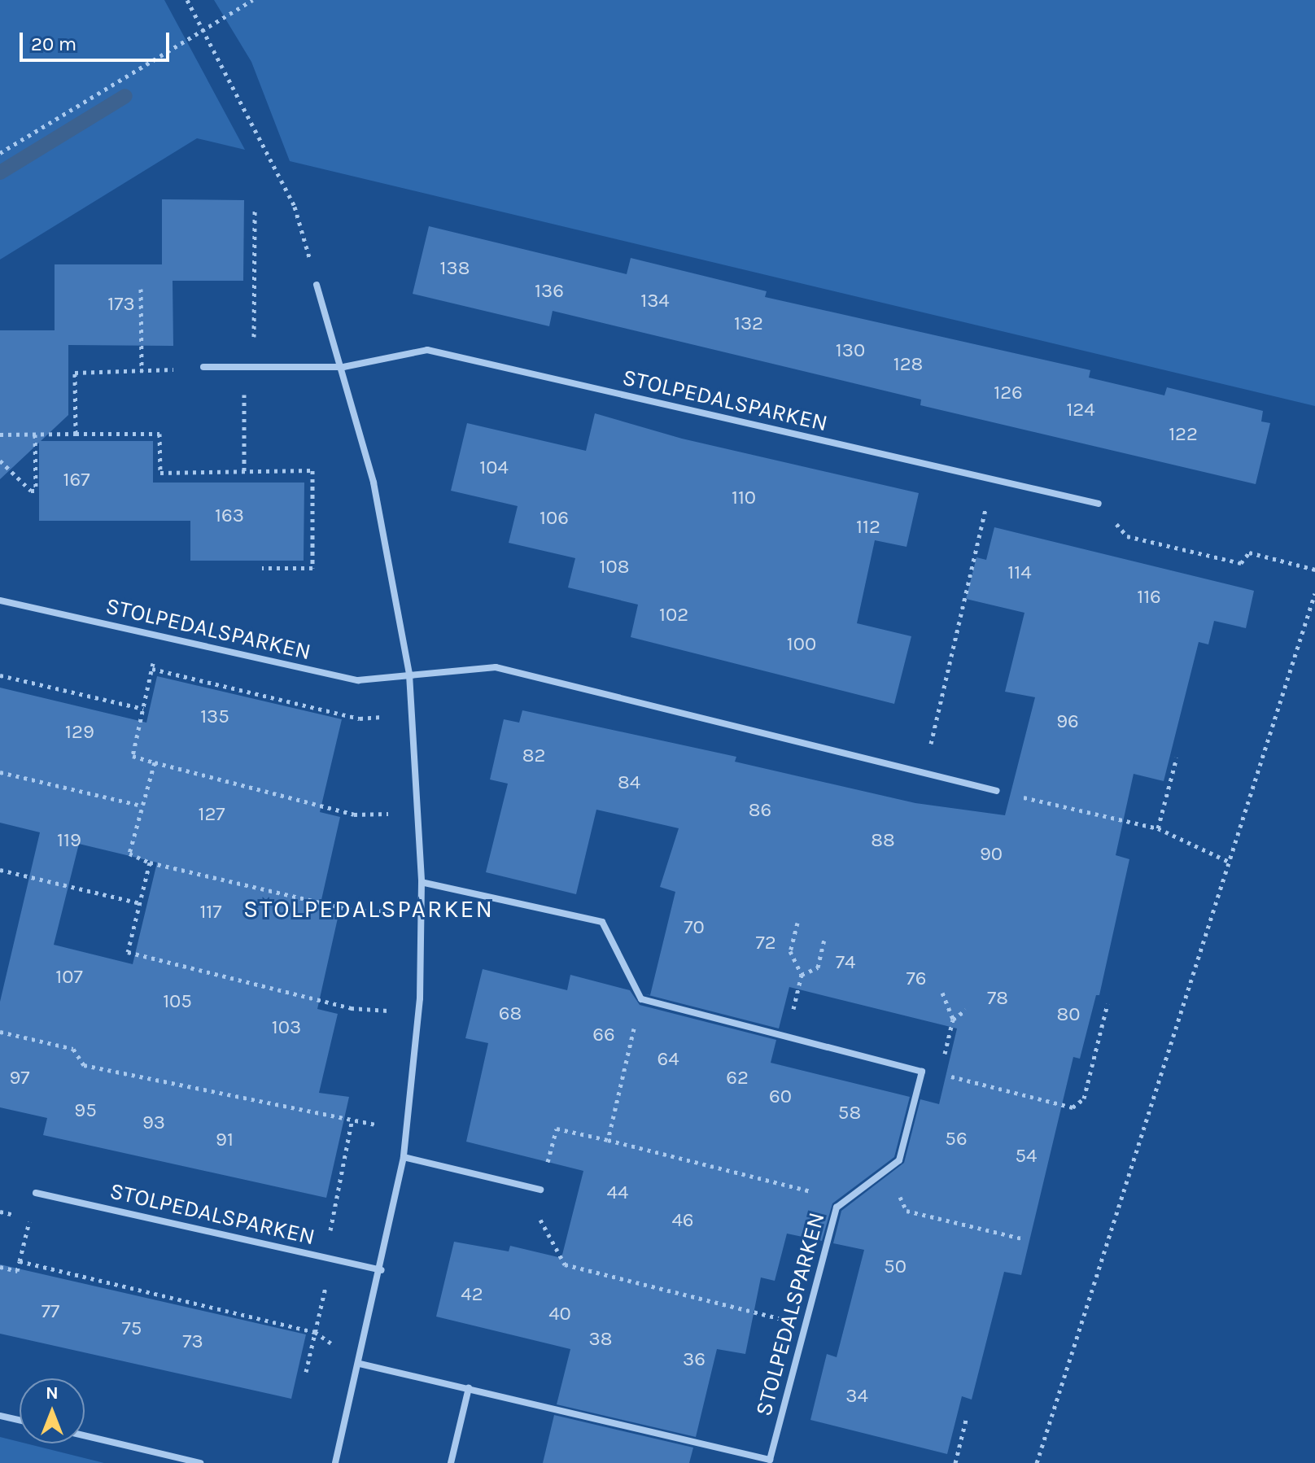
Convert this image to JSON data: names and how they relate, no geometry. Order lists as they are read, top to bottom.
{
  "streets": {
    "street": ["STOLPEDALSPARKEN"]
  },
  "districts": ["STOLPEDALSPARKEN"],
  "house_numbers": [
    "138",
    "136",
    "134",
    "173",
    "132",
    "130",
    "128",
    "126",
    "124",
    "122",
    "104",
    "167",
    "110",
    "163",
    "106",
    "112",
    "108",
    "114",
    "116",
    "102",
    "100",
    "135",
    "96",
    "129",
    "82",
    "84",
    "86",
    "127",
    "119",
    "88",
    "90",
    "117",
    "70",
    "72",
    "74",
    "107",
    "76",
    "78",
    "105",
    "68",
    "80",
    "103",
    "66",
    "64",
    "97",
    "62",
    "60",
    "95",
    "58",
    "93",
    "56",
    "91",
    "54",
    "44",
    "46",
    "50",
    "42",
    "77",
    "40",
    "75",
    "38",
    "73",
    "36",
    "34"
  ],
  "scale_bar": "20 m",
  "north": "top"
}
